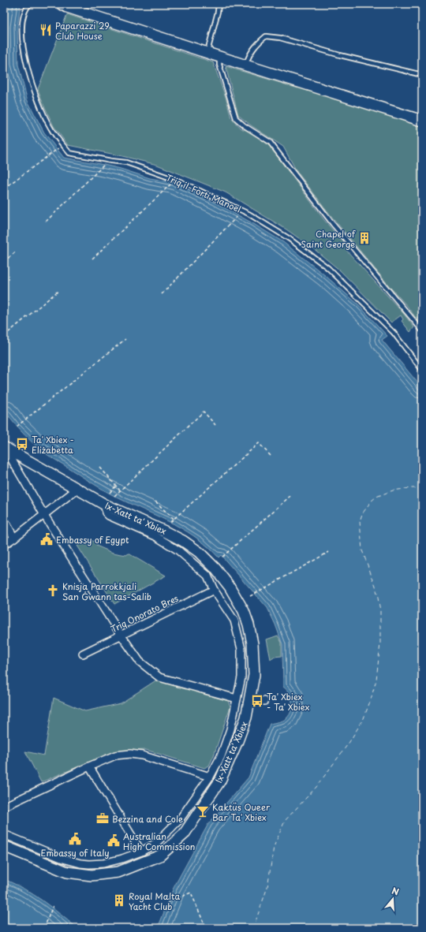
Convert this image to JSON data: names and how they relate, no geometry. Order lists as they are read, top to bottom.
{
  "streets": {
    "main road": ["Ix-Xatt ta' Xbiex"],
    "street": ["Triq Onorato Bres"],
    "lane": ["Triq il-Forti Manoel"]
  },
  "places": {
    "restaurant": ["Paparazzi 29 Club House"],
    "building": ["Chapel of Saint George", "Royal Malta Yacht Club"],
    "bus stop": ["Ta' Xbiex - Eliżabetta", "Ta' Xbiex - Ta' Xbiex"],
    "public building": ["Embassy of Egypt", "Embassy of Italy", "Australian High Commission"],
    "church": ["Knisja Parrokkjali San Ġwann tas-Salib"],
    "bar": ["Kaktüs Queer Bar Ta' Xbiex"],
    "office": ["Bezzina and Cole"]
  },
  "north": "top"
}
